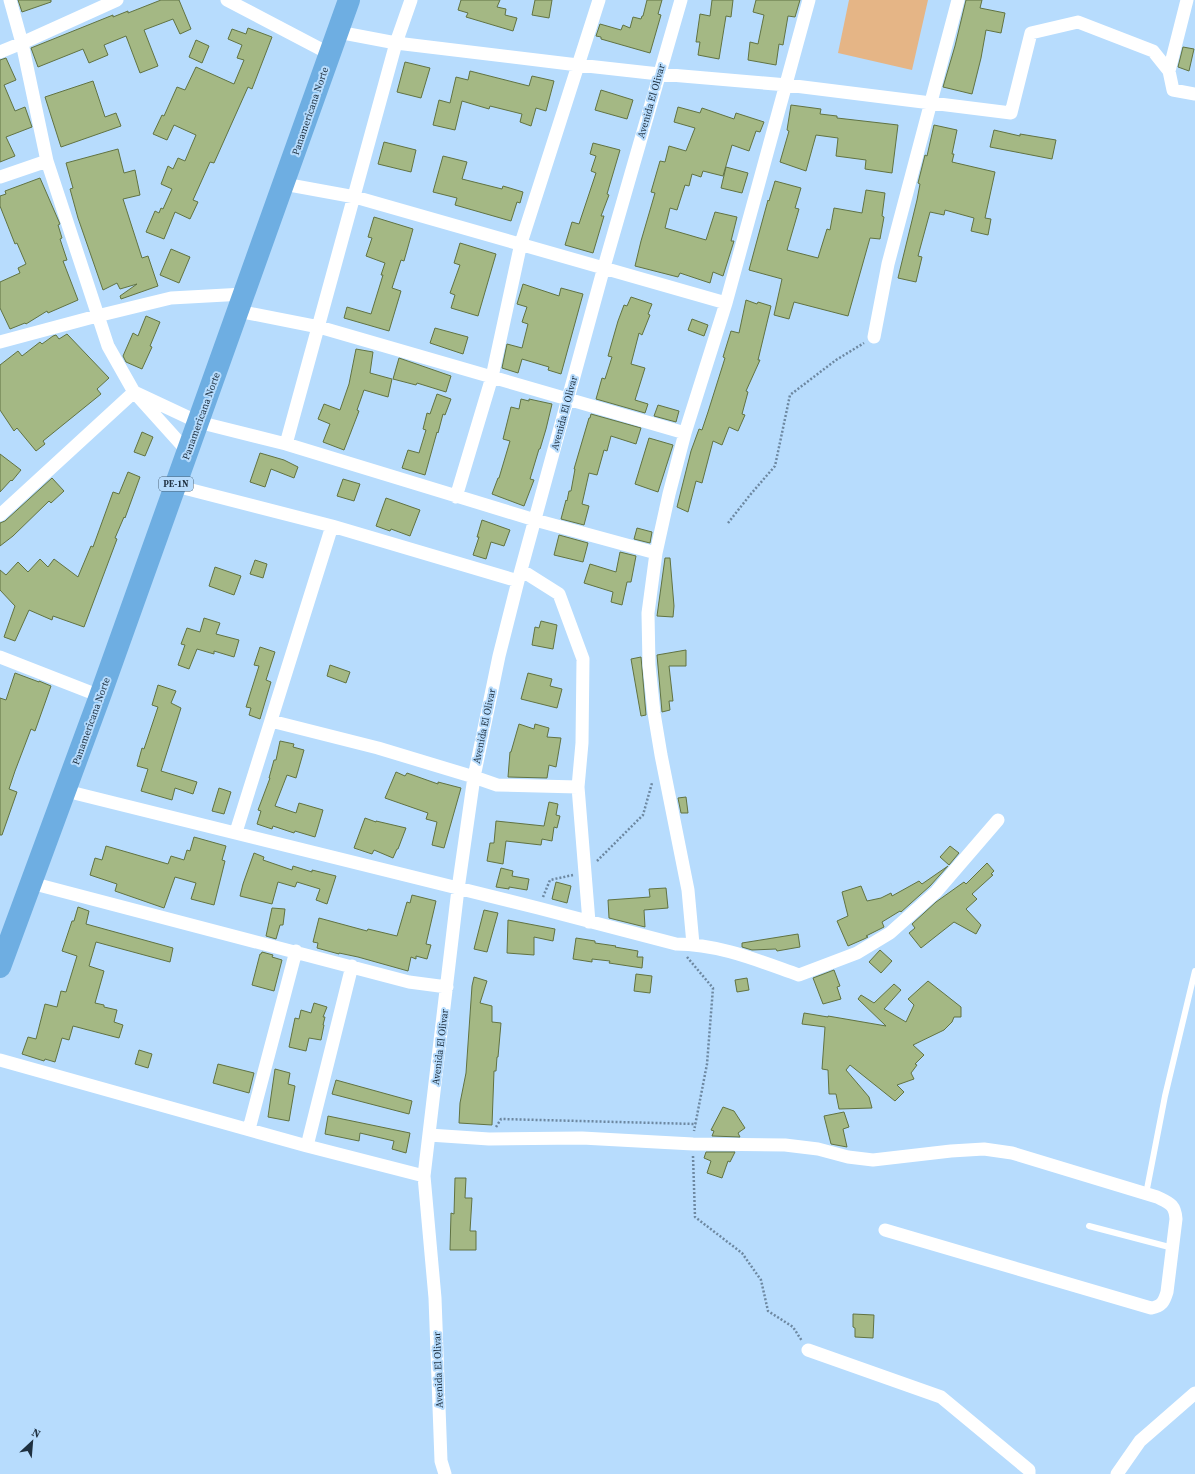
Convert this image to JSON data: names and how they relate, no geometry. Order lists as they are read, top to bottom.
{
  "streets": {
    "highway": ["Panamericana Norte", "PE-1N"],
    "street": ["Avenida El Olivar"]
  },
  "north": "top right"
}
